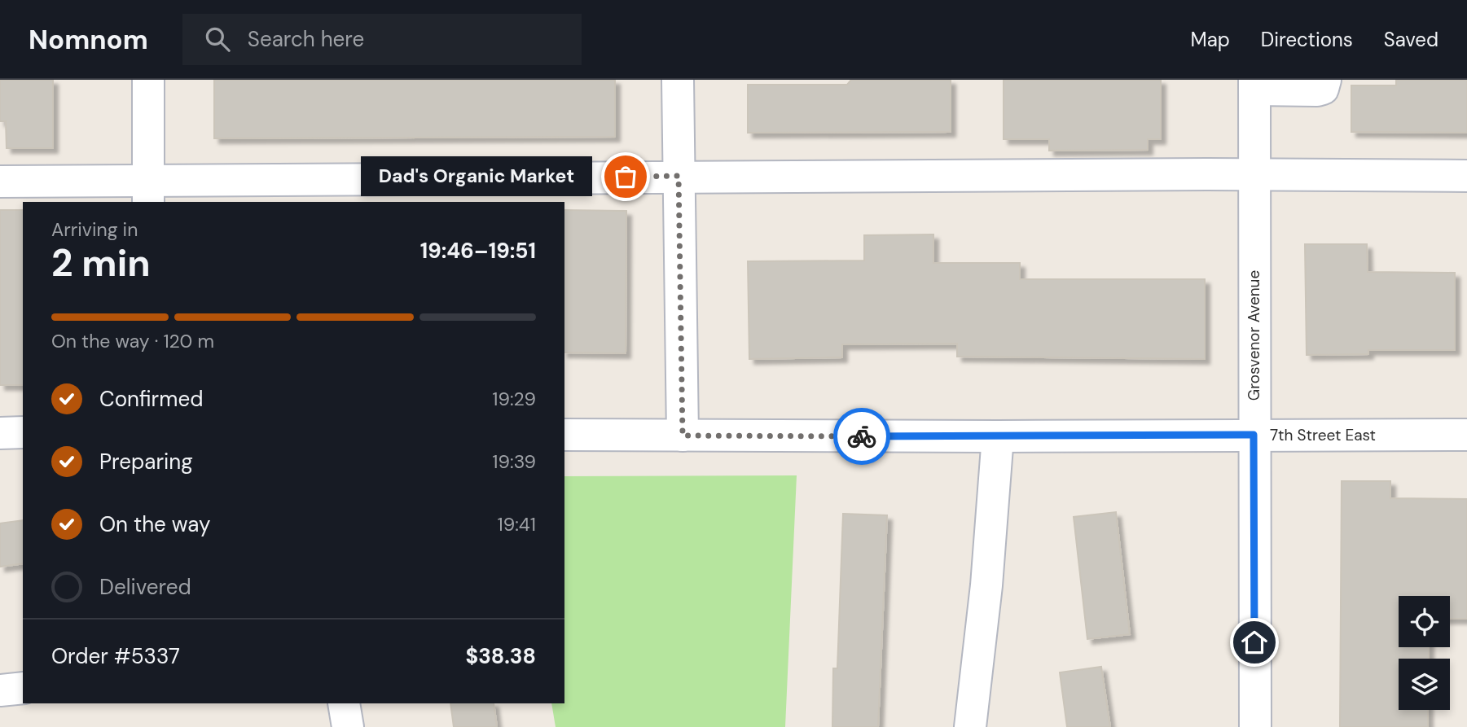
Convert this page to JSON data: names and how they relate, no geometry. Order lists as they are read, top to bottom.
{
  "streets": {
    "street": ["Grosvenor Avenue", "7th Street East"]
  },
  "crossings": [
    ["Grosvenor Avenue", "7th Street East"]
  ],
  "places": ["Dad's Organic Market"],
  "page": {
    "header": "Nomnom",
    "search": "Search here",
    "nav": ["Map", "Directions", "Saved"],
    "bubble": "Dad's Organic Market",
    "heading": ["2 min", "Arriving in", "19:46–19:51"],
    "panel": ["Order #5337", "$38.38"],
    "bar": "On the way · 120 m",
    "list": [
      ["Confirmed", "19:29"],
      ["Preparing", "19:39"],
      ["On the way", "19:41"],
      "Delivered"
    ]
  }
}
